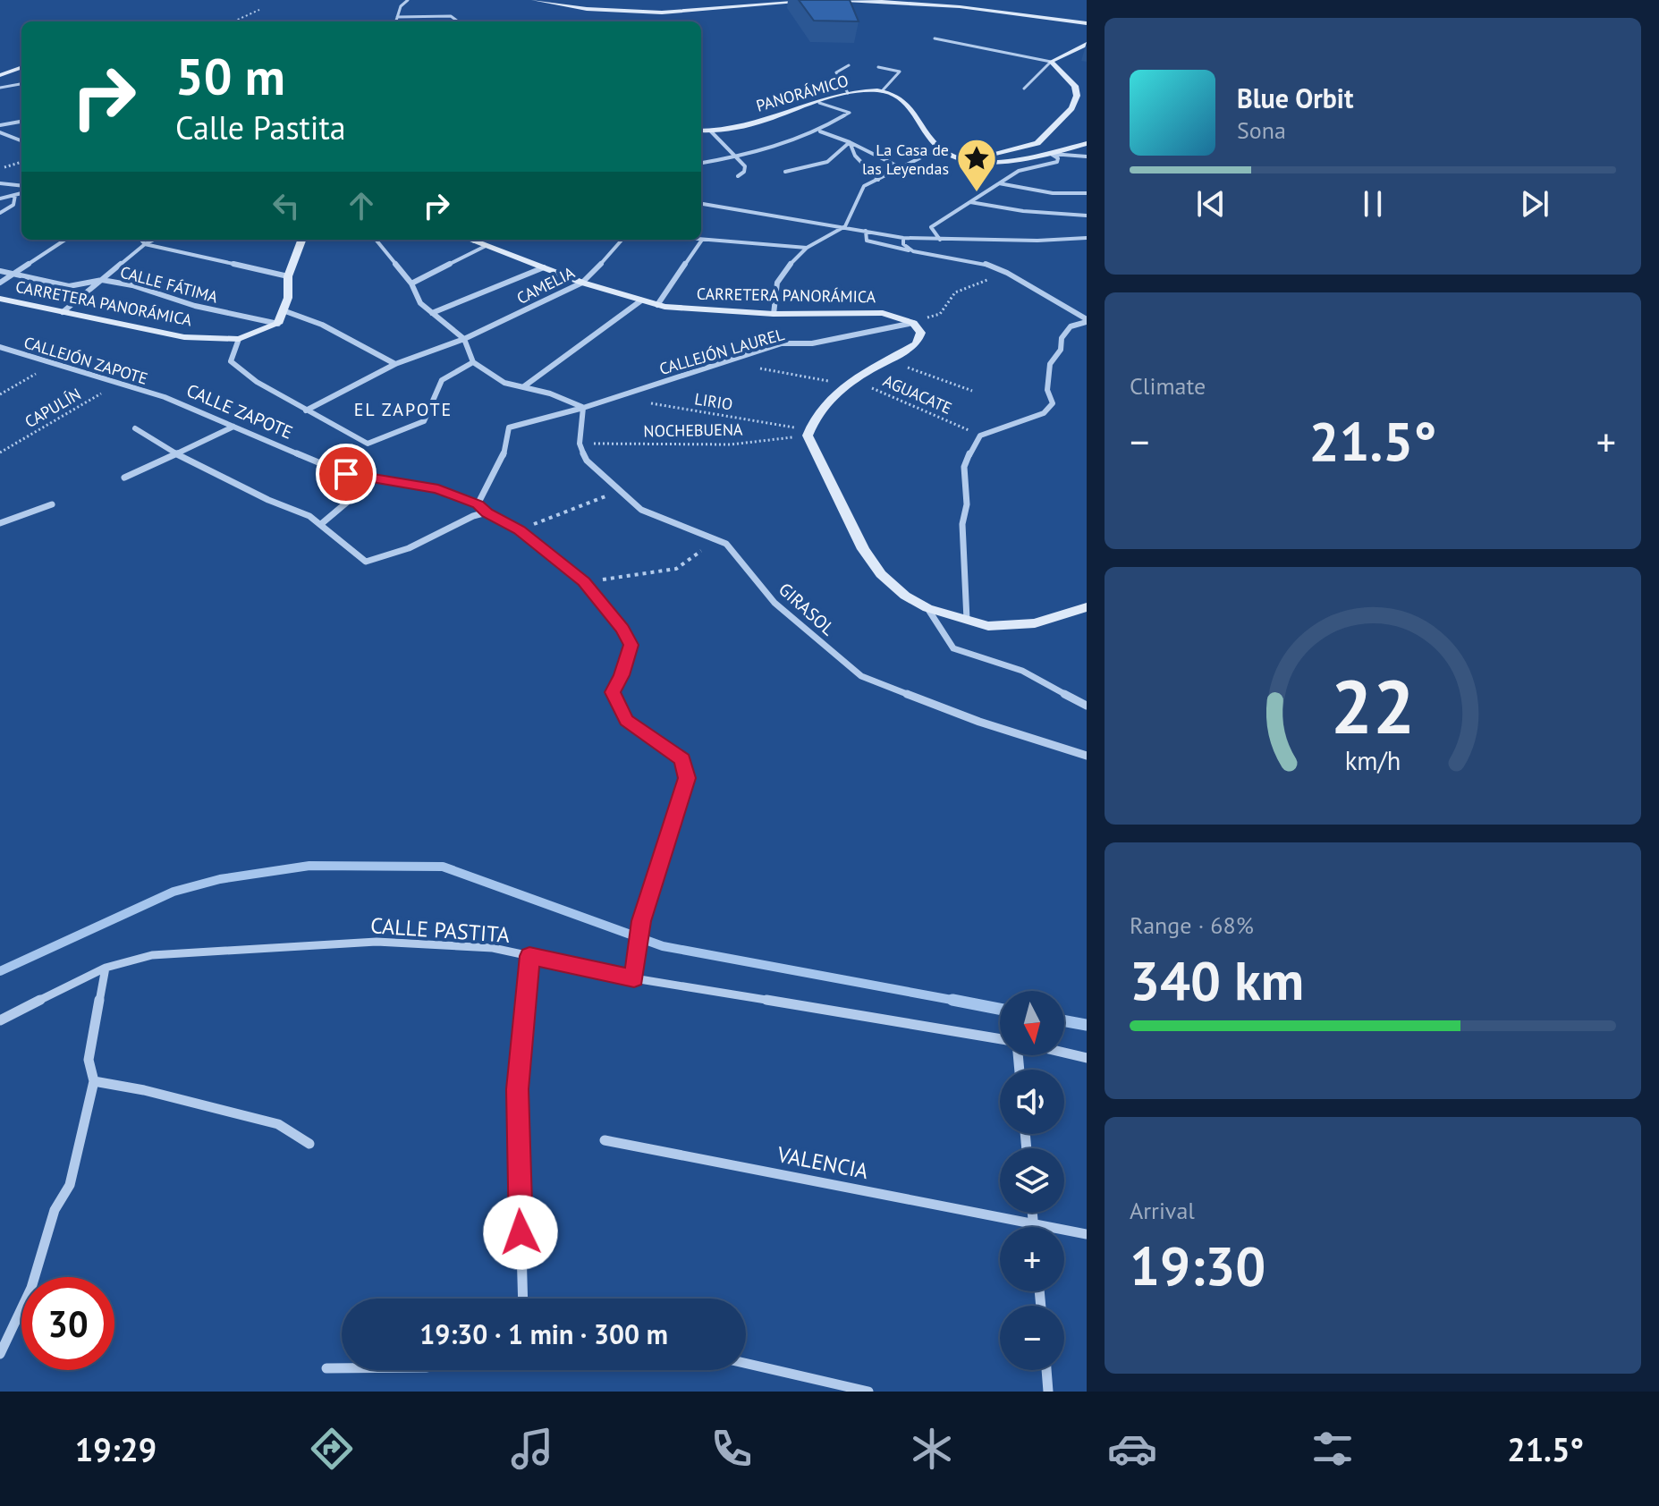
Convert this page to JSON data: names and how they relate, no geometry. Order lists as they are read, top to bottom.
{
  "streets": {
    "street": [
      "PANORÁMICO",
      "CALLE FÁTIMA",
      "CAMELIA",
      "CARRETERA PANORÁMICA",
      "CALLEJÓN LAUREL",
      "CALLEJÓN ZAPOTE",
      "CALLE ZAPOTE",
      "GIRASOL",
      "CALLE PASTITA",
      "VALENCIA"
    ],
    "path": [
      "AGUACATE",
      "LIRIO",
      "CAPULÍN",
      "NOCHEBUENA"
    ]
  },
  "crossings": [
    ["CALLE FÁTIMA", "CARRETERA PANORÁMICA"],
    ["CAMELIA", "CARRETERA PANORÁMICA"],
    ["CARRETERA PANORÁMICA", "CALLEJÓN LAUREL"],
    ["CALLEJÓN LAUREL", "LIRIO"],
    ["CALLEJÓN LAUREL", "CALLE ZAPOTE"],
    ["CALLEJÓN ZAPOTE", "CAPULÍN"],
    ["CALLEJÓN ZAPOTE", "CALLE ZAPOTE"],
    ["LIRIO", "NOCHEBUENA"],
    ["CALLE ZAPOTE", "CALLE PASTITA"],
    ["NOCHEBUENA", "GIRASOL"]
  ],
  "districts": ["EL ZAPOTE"],
  "places": {
    "place": ["La Casa de las Leyendas"]
  },
  "north": "bottom",
  "page": {
    "turn": ["50 m", "Calle Pastita"],
    "song": ["Blue Orbit", "Sona"],
    "tile": [
      "Climate",
      ["Range · 68%", "340 km"],
      ["Arrival", "19:30"]
    ],
    "heat": ["−", "21.5°", "+"],
    "map_buttons": ["+", "−"],
    "limit": "30",
    "trip": "19:30 · 1 min · 300 m",
    "tabs": ["19:29", "21.5°"],
    "gauge": ["22", "km/h"]
  }
}
